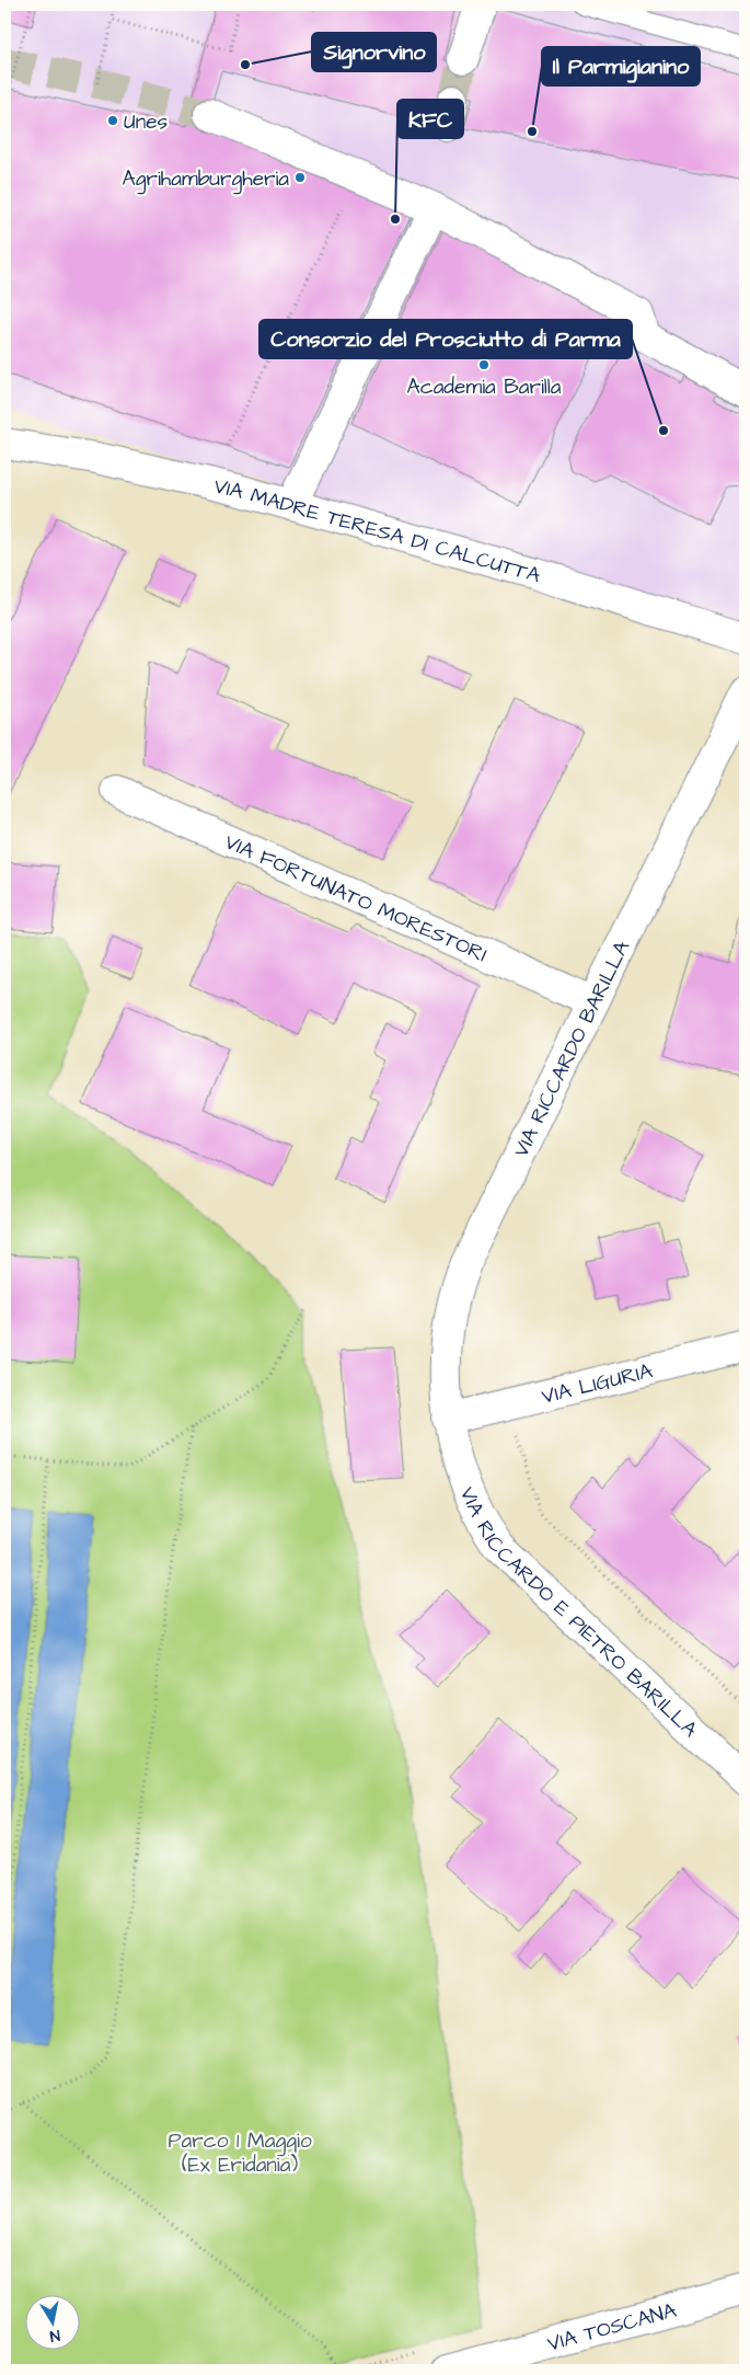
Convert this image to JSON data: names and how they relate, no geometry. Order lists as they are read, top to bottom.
{
  "streets": {
    "street": [
      "VIA MADRE TERESA DI CALCUTTA",
      "VIA FORTUNATO MORESTORI",
      "VIA RICCARDO BARILLA",
      "VIA LIGURIA",
      "VIA RICCARDO E PIETRO BARILLA",
      "VIA TOSCANA"
    ]
  },
  "crossings": [
    ["VIA FORTUNATO MORESTORI", "VIA RICCARDO BARILLA"],
    ["VIA RICCARDO BARILLA", "VIA LIGURIA"],
    ["VIA RICCARDO BARILLA", "VIA RICCARDO E PIETRO BARILLA"],
    ["VIA LIGURIA", "VIA RICCARDO E PIETRO BARILLA"]
  ],
  "parks": ["Parco 1 Maggio (Ex Eridania)"],
  "places": [
    "Signorvino",
    "Unes",
    "Il Parmigianino",
    "Agrihamburgheria",
    "KFC",
    "Academia Barilla",
    "Consorzio del Prosciutto di Parma"
  ],
  "north": "bottom"
}
